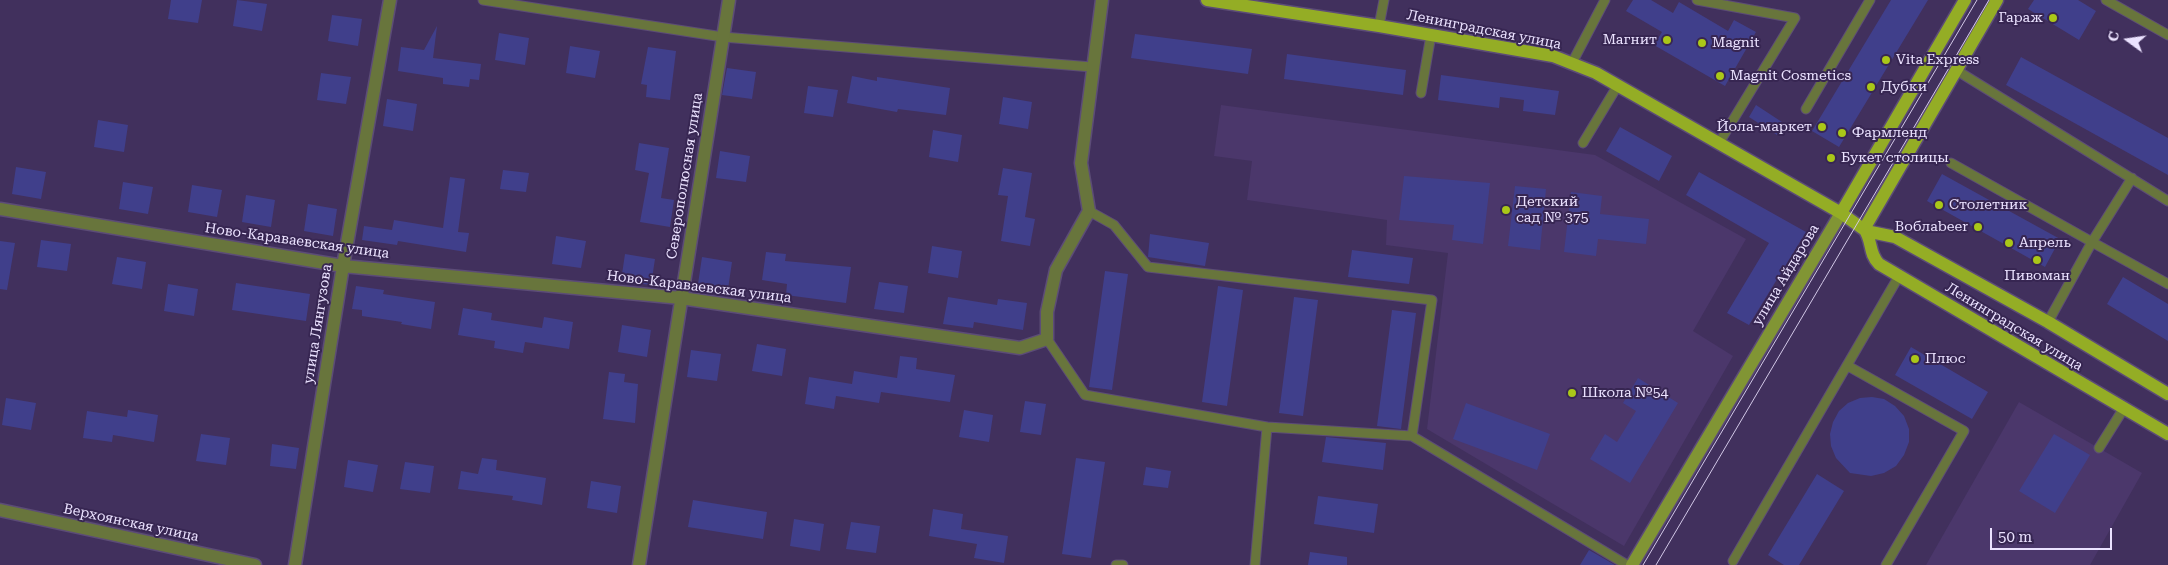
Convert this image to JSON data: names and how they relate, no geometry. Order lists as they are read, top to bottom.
{
  "streets": {
    "main road": ["Ленинградская улица", "улица Айдарова"],
    "street": [
      "Северополюсная улица",
      "Ново-Караваевская улица",
      "улица Лянгузова",
      "Верхоянская улица"
    ]
  },
  "crossings": [
    ["Ленинградская улица", "улица Айдарова"],
    ["Северополюсная улица", "Ново-Караваевская улица"],
    ["Ново-Караваевская улица", "улица Лянгузова"]
  ],
  "places": [
    "Гараж",
    "Магнит",
    "Magnit",
    "Vita Express",
    "Magnit Cosmetics",
    "Дубки",
    "Йола-маркет",
    "Фармленд",
    "Букет столицы",
    "Столетник",
    "Детский сад № 375",
    "Воблаbeer",
    "Апрель",
    "Пивоман",
    "Плюс",
    "Школа №54"
  ],
  "scale_bar": "50 m",
  "north": "left"
}
